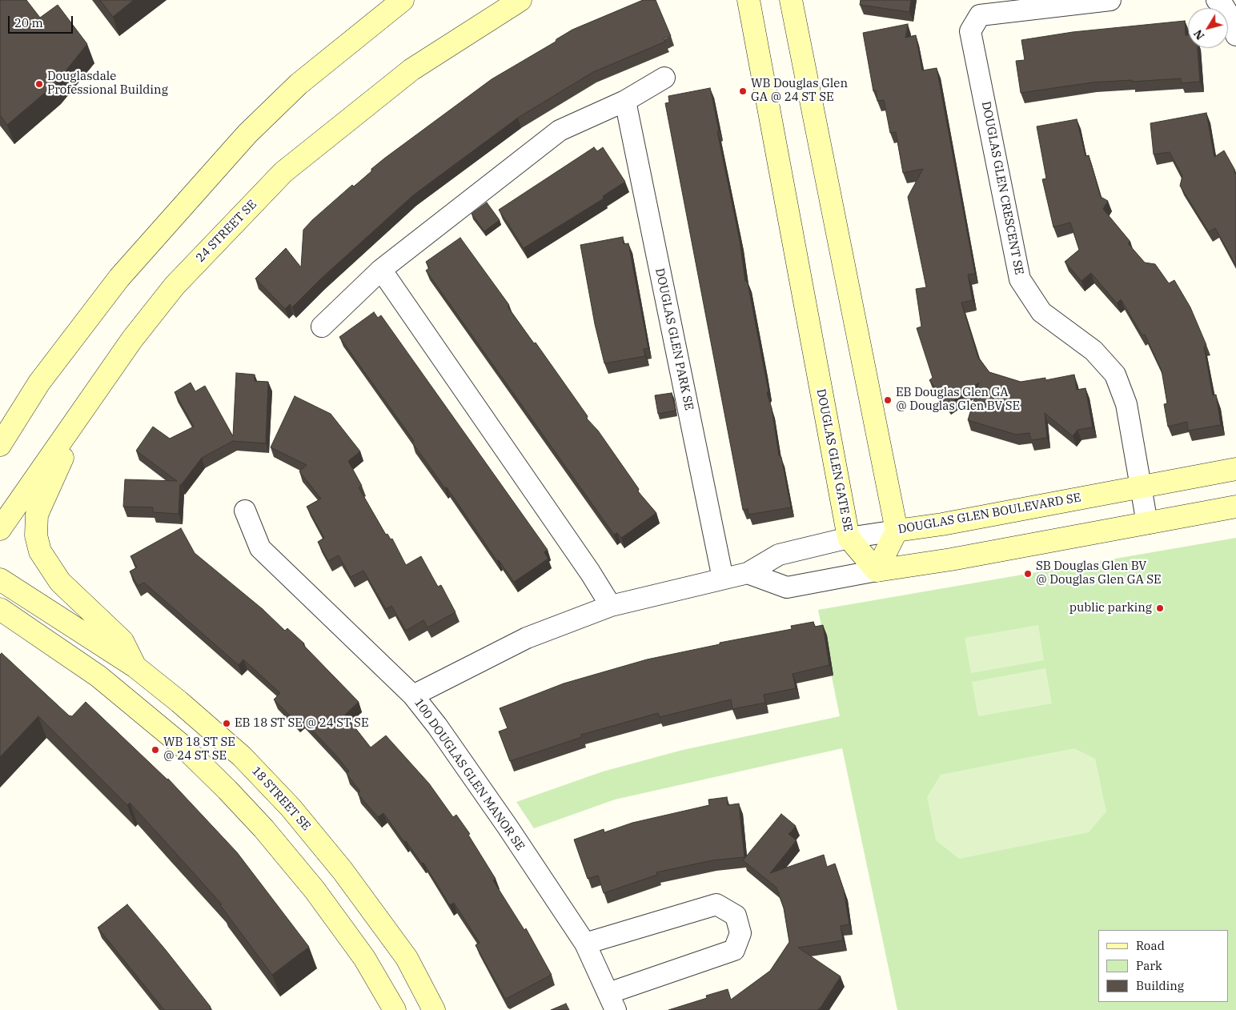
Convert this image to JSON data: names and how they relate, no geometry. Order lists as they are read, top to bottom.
{
  "streets": {
    "main road": [
      "24 STREET SE",
      "DOUGLAS GLEN GATE SE",
      "DOUGLAS GLEN BOULEVARD SE",
      "18 STREET SE"
    ],
    "street": ["DOUGLAS GLEN CRESCENT SE", "DOUGLAS GLEN PARK SE", "100 DOUGLAS GLEN MANOR SE"]
  },
  "crossings": [
    ["DOUGLAS GLEN CRESCENT SE", "DOUGLAS GLEN BOULEVARD SE"],
    ["DOUGLAS GLEN PARK SE", "DOUGLAS GLEN BOULEVARD SE"],
    ["DOUGLAS GLEN GATE SE", "DOUGLAS GLEN BOULEVARD SE"],
    ["DOUGLAS GLEN BOULEVARD SE", "100 DOUGLAS GLEN MANOR SE"]
  ],
  "places": [
    "Douglasdale Professional Building",
    "WB Douglas Glen GA @ 24 ST SE",
    "EB Douglas Glen GA @ Douglas Glen BV SE",
    "SB Douglas Glen BV @ Douglas Glen GA SE",
    "public parking",
    "EB 18 ST SE @ 24 ST SE",
    "WB 18 ST SE @ 24 ST SE"
  ],
  "legend": ["Road", "Park", "Building"],
  "scale_bar": "20 m",
  "north": "bottom left"
}
